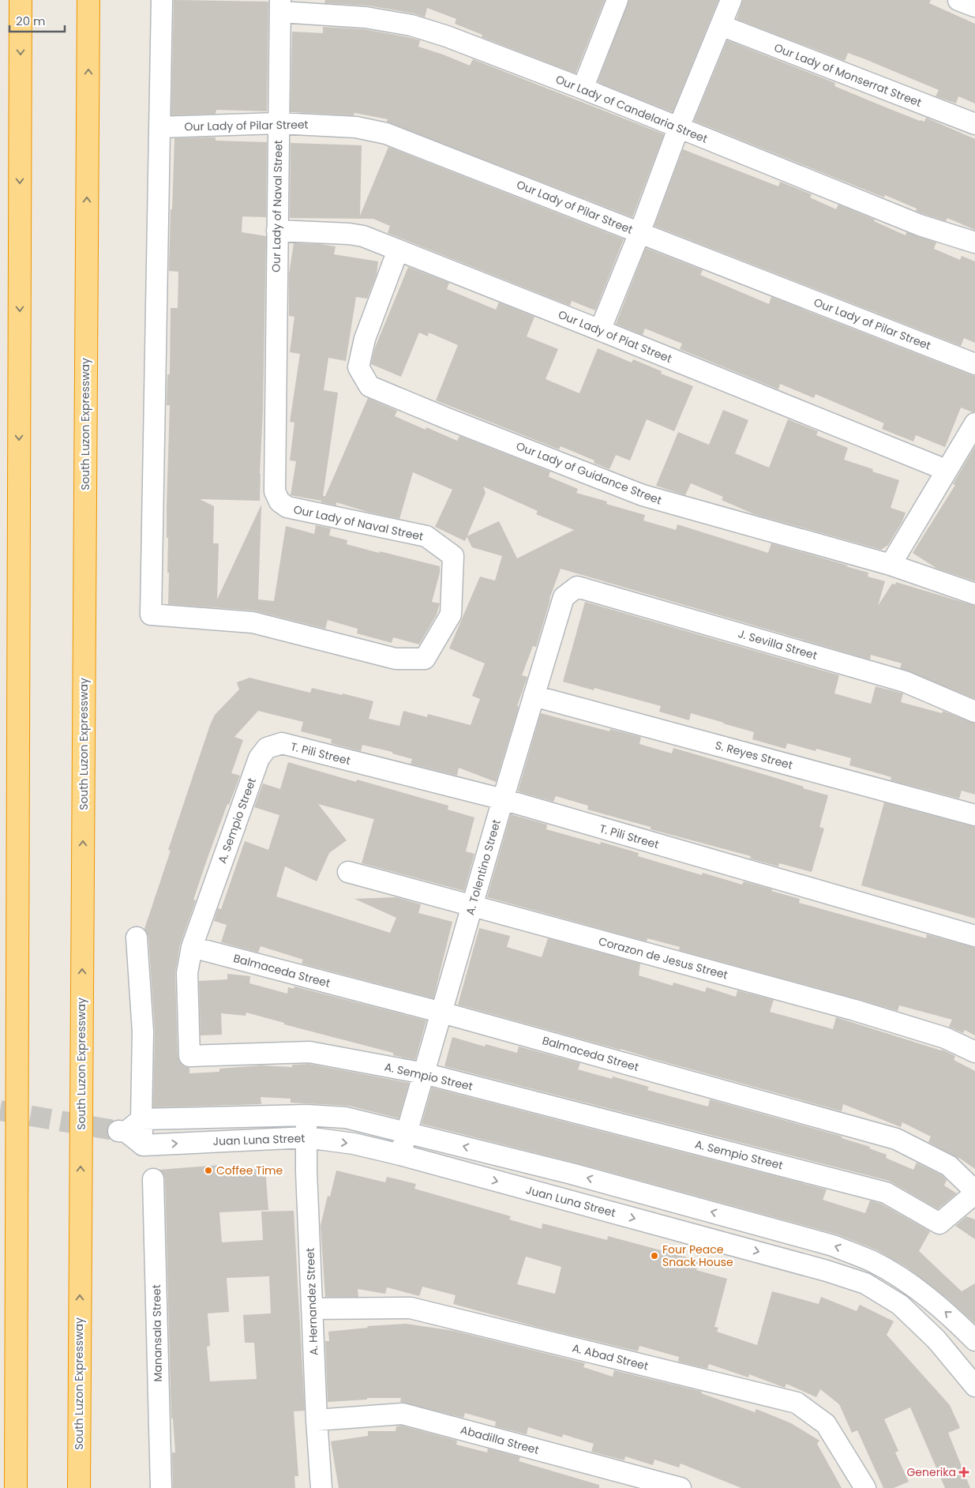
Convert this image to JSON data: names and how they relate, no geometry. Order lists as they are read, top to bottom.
{
  "streets": {
    "highway": ["South Luzon Expressway"],
    "street": [
      "Our Lady of Monserrat Street",
      "Our Lady of Candelaria Street",
      "Our Lady of Pilar Street",
      "Our Lady of Naval Street",
      "Our Lady of Piat Street",
      "Our Lady of Guidance Street",
      "J. Sevilla Street",
      "T. Pili Street",
      "S. Reyes Street",
      "A. Sempio Street",
      "A. Tolentino Street",
      "Corazon de Jesus Street",
      "Balmaceda Street",
      "Juan Luna Street",
      "A. Hernandez Street",
      "Manansala Street",
      "A. Abad Street",
      "Abadilla Street"
    ]
  },
  "crossings": [
    ["Our Lady of Candelaria Street", "Our Lady of Naval Street"],
    ["Our Lady of Pilar Street", "Our Lady of Naval Street"],
    ["Our Lady of Naval Street", "Our Lady of Piat Street"],
    ["Our Lady of Piat Street", "Our Lady of Guidance Street"],
    ["J. Sevilla Street", "A. Tolentino Street"],
    ["T. Pili Street", "A. Sempio Street"],
    ["T. Pili Street", "A. Tolentino Street"],
    ["S. Reyes Street", "A. Tolentino Street"],
    ["A. Sempio Street", "A. Tolentino Street"],
    ["A. Sempio Street", "Balmaceda Street"],
    ["A. Tolentino Street", "Corazon de Jesus Street"],
    ["A. Tolentino Street", "Balmaceda Street"],
    ["A. Tolentino Street", "Juan Luna Street"],
    ["Juan Luna Street", "A. Hernandez Street"],
    ["A. Hernandez Street", "A. Abad Street"],
    ["A. Hernandez Street", "Abadilla Street"]
  ],
  "places": {
    "other": ["Coffee Time", "Four Peace Snack House"],
    "health": ["Generika"]
  },
  "scale_bar": "20 m"
}
